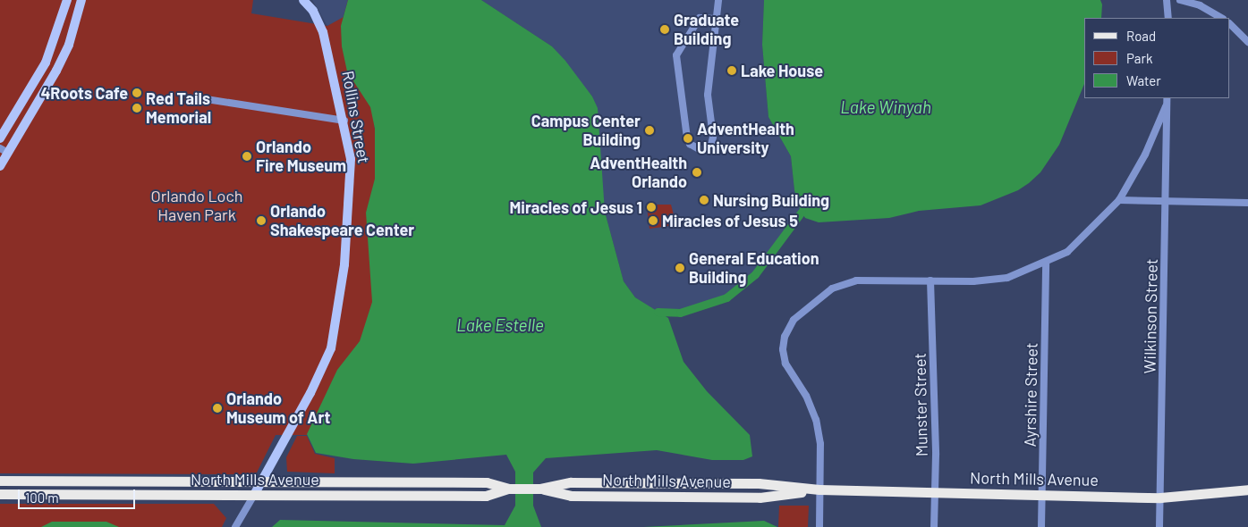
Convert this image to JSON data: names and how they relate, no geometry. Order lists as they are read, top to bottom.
{
  "streets": {
    "main road": ["North Mills Avenue"],
    "street": [
      "Rollins Street",
      "Wilkinson Street",
      "Ayrshire Street",
      "Munster Street"
    ]
  },
  "crossings": [
    ["Rollins Street", "North Mills Avenue"],
    ["Wilkinson Street", "Ayrshire Street"],
    ["Wilkinson Street", "Munster Street"],
    ["Wilkinson Street", "North Mills Avenue"],
    ["Ayrshire Street", "North Mills Avenue"],
    ["Munster Street", "North Mills Avenue"]
  ],
  "water": ["Lake Winyah", "Lake Estelle"],
  "parks": ["Orlando Loch Haven Park"],
  "places": [
    "Graduate Building",
    "Lake House",
    "4Roots Cafe",
    "Red Tails Memorial",
    "Campus Center Building",
    "AdventHealth University",
    "Orlando Fire Museum",
    "AdventHealth Orlando",
    "Nursing Building",
    "Miracles of Jesus 1",
    "Orlando Shakespeare Center",
    "Miracles of Jesus 5",
    "General Education Building",
    "Orlando Museum of Art"
  ],
  "legend": ["Road", "Park", "Water"],
  "scale_bar": "100 m"
}
